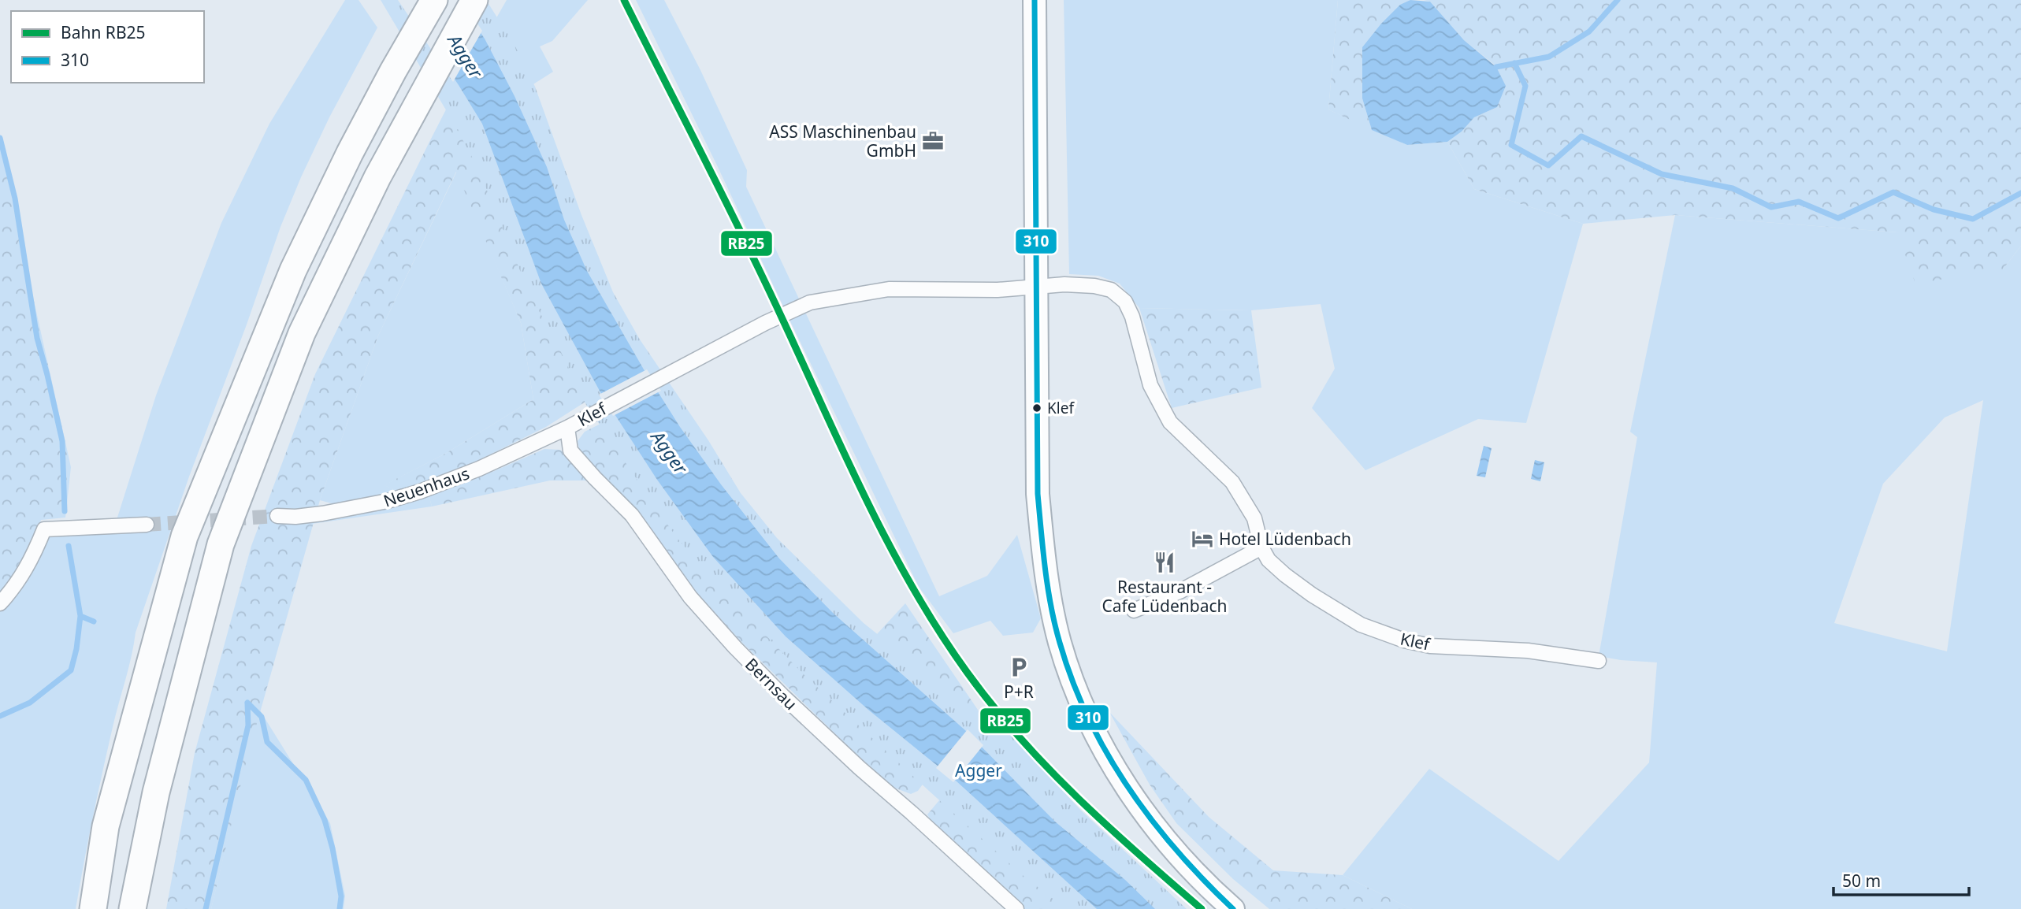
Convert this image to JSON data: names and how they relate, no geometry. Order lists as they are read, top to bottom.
{
  "streets": {
    "street": ["Klef", "Neuenhaus", "Bernsau"]
  },
  "crossings": [
    ["Klef", "Neuenhaus"],
    ["Klef", "Bernsau"],
    ["Neuenhaus", "Bernsau"]
  ],
  "water": ["Agger"],
  "parks": ["Agger"],
  "places": {
    "office": ["ASS Maschinenbau GmbH"],
    "other": ["Klef"],
    "hotel": ["Hotel Lüdenbach"],
    "restaurant": ["Restaurant - Cafe Lüdenbach"],
    "parking": ["P+R"]
  },
  "lines": ["rail line RB25", "transit line 310"],
  "legend": ["Bahn RB25", "310"],
  "scale_bar": "50 m"
}
